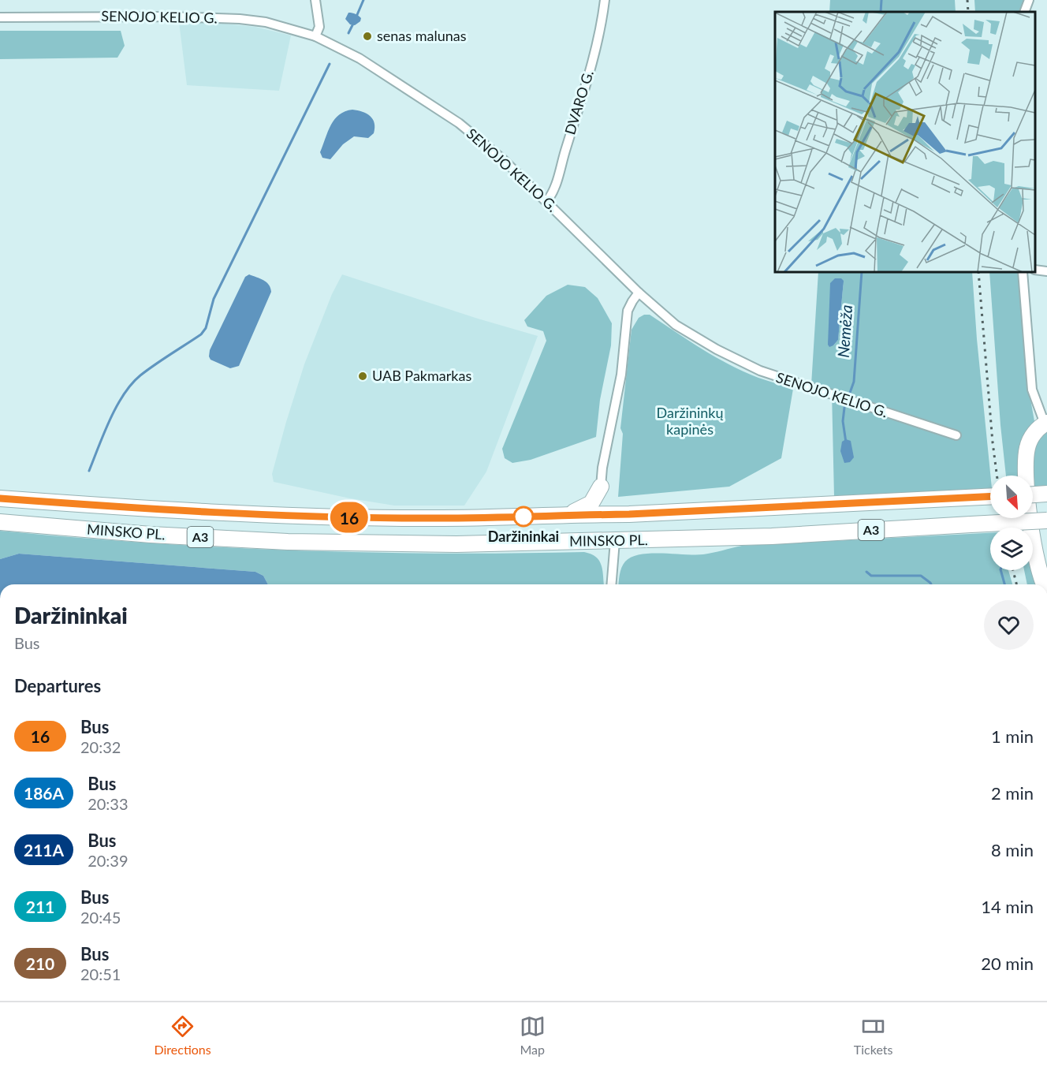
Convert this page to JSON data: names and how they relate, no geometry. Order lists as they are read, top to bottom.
{
  "streets": {
    "highway": ["A3", "MINSKO PL."],
    "street": ["SENOJO KELIO G.", "DVARO G."]
  },
  "crossings": [
    ["SENOJO KELIO G.", "DVARO G."]
  ],
  "water": ["Nemėža"],
  "parks": ["Daržininkų kapinės"],
  "places": ["senas malunas", "UAB Pakmarkas", "Daržininkai"],
  "lines": ["bus line 16"],
  "north": "bottom right",
  "page": {
    "on_map": "16",
    "heading": [
      ["Daržininkai", "Bus"],
      "Departures"
    ],
    "list": [
      {
        "mark": "16",
        "name": "Bus",
        "note": "20:32",
        "value": "1 min"
      },
      {
        "mark": "186A",
        "name": "Bus",
        "note": "20:33",
        "value": "2 min"
      },
      {
        "mark": "211A",
        "name": "Bus",
        "note": "20:39",
        "value": "8 min"
      },
      {
        "mark": "211",
        "name": "Bus",
        "note": "20:45",
        "value": "14 min"
      },
      {
        "mark": "210",
        "name": "Bus",
        "note": "20:51",
        "value": "20 min"
      }
    ],
    "tabs": ["Directions", "Map", "Tickets"]
  }
}
